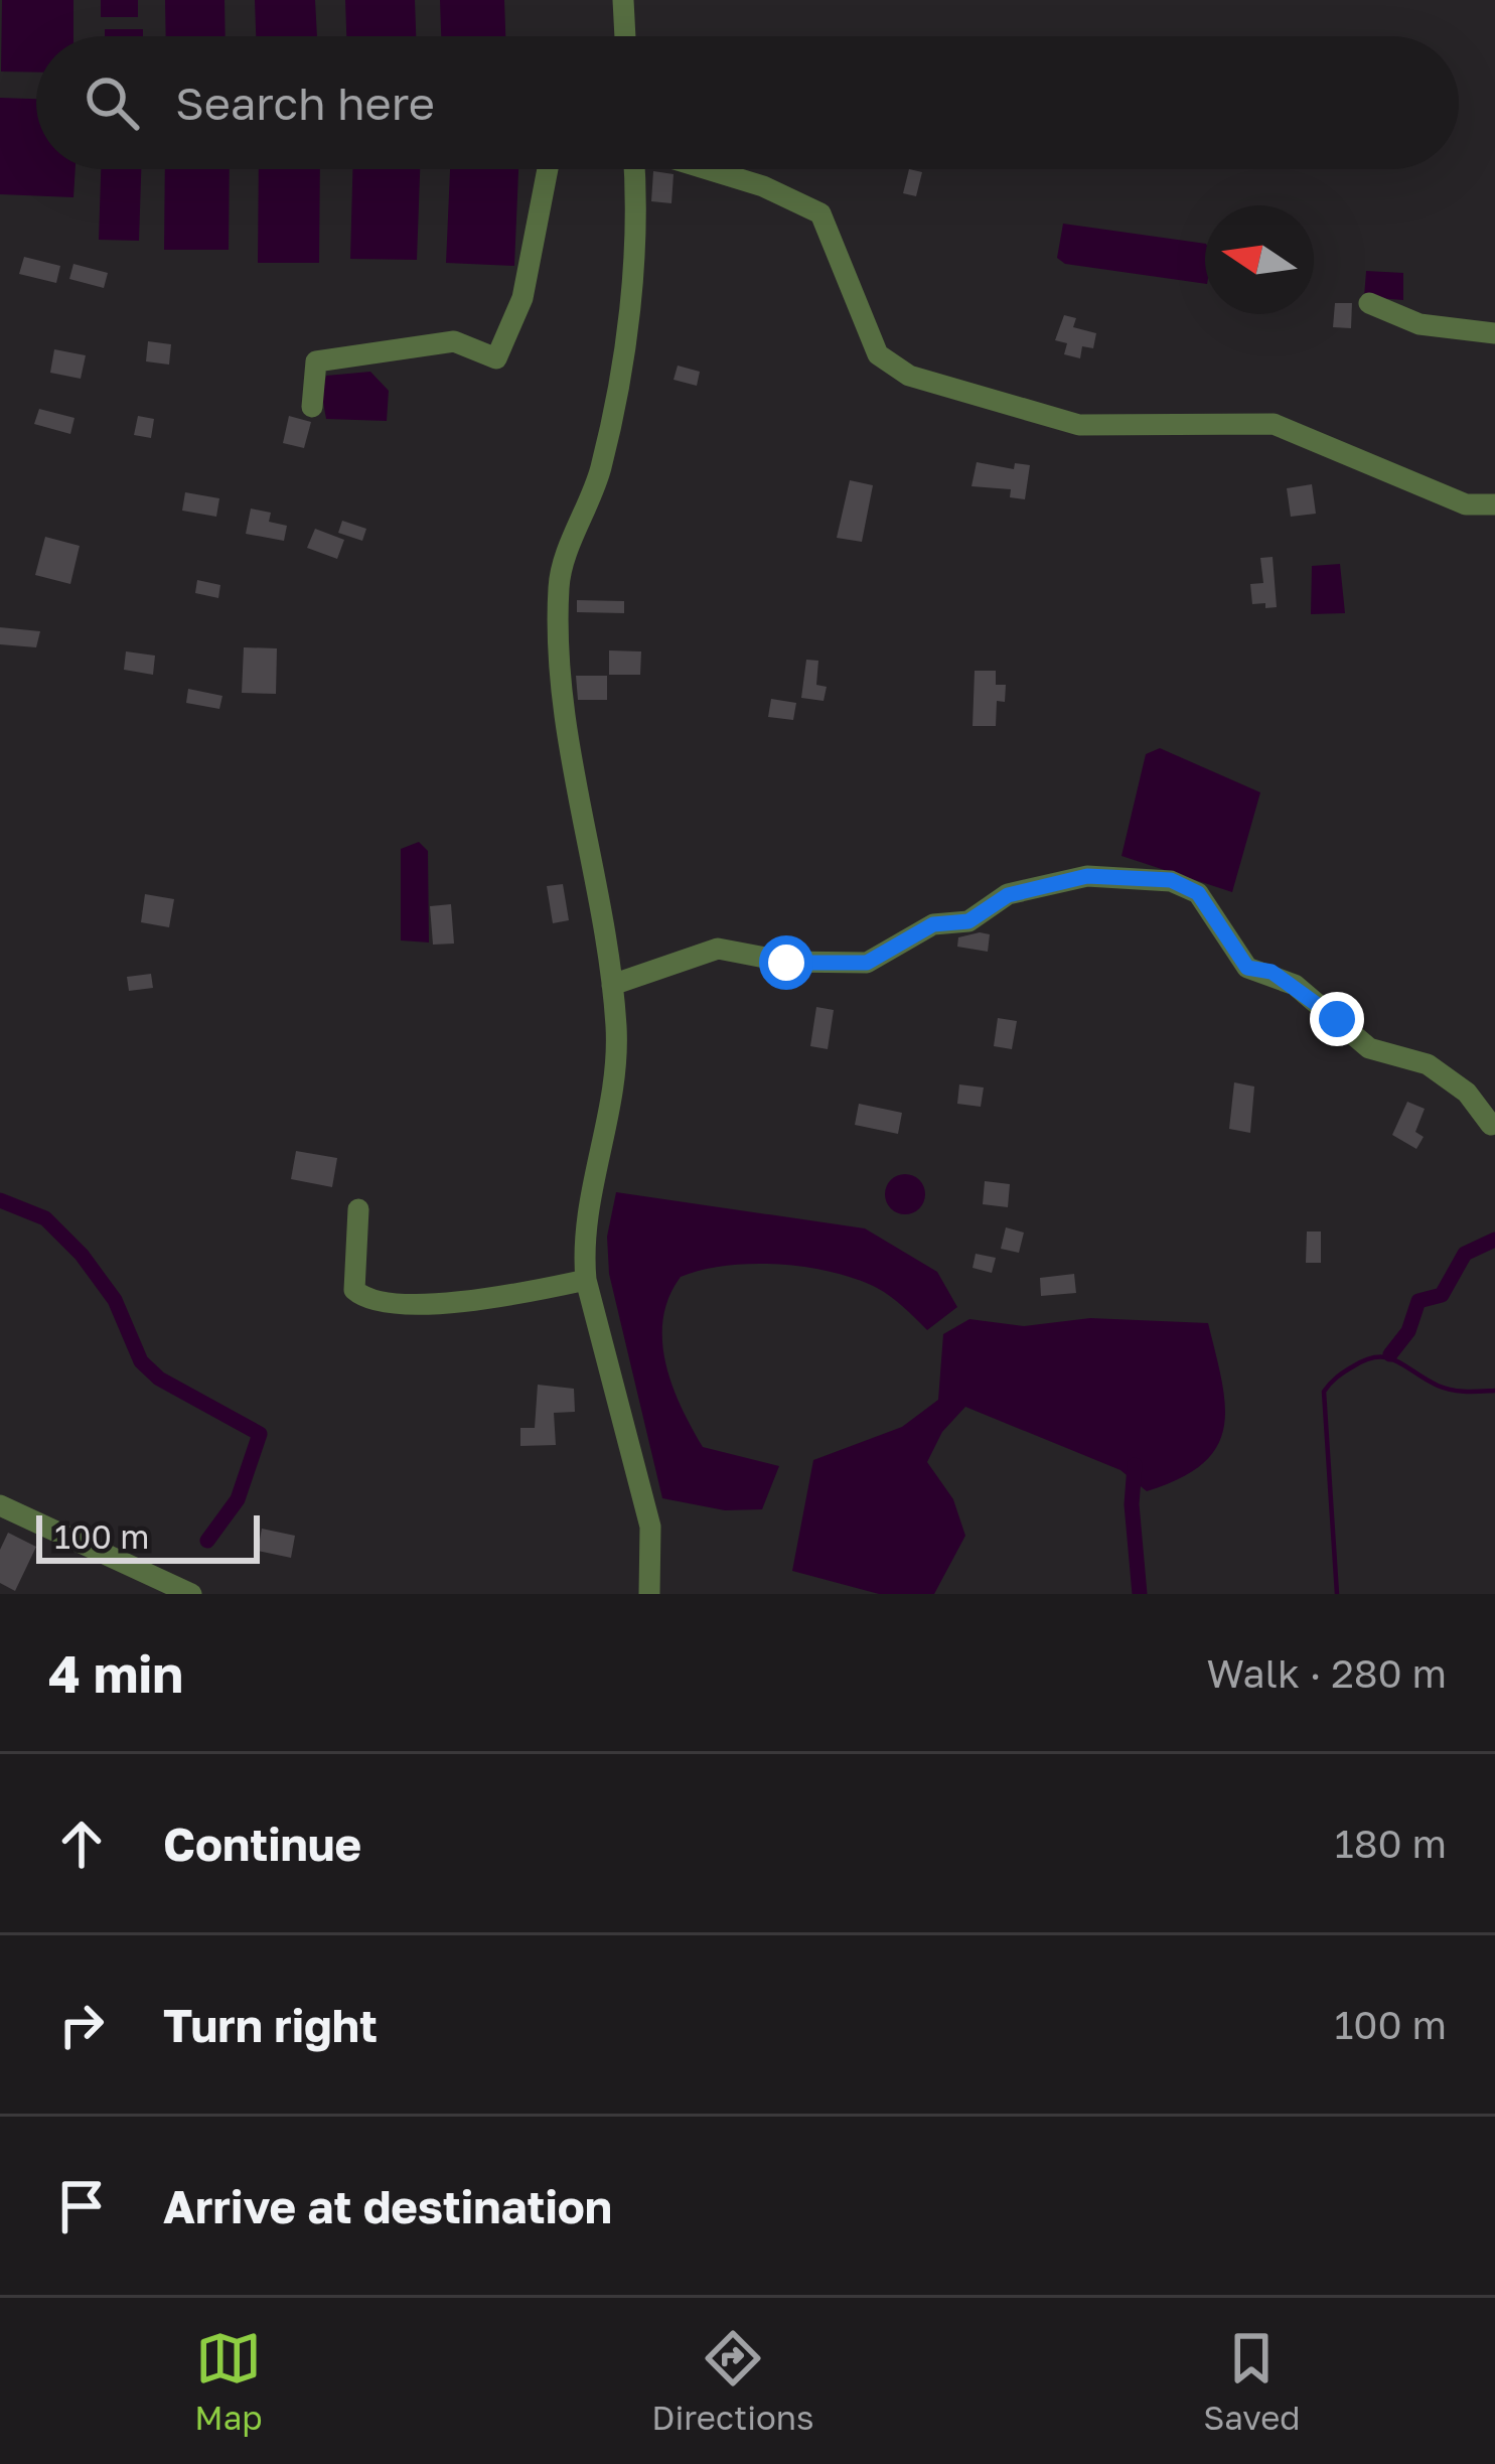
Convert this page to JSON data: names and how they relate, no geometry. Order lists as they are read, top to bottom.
{
  "scale_bar": "100 m",
  "north": "left",
  "page": {
    "search": "Search here",
    "scale": "100 m",
    "heading": ["4 min", "Walk · 280 m"],
    "list": [
      ["Continue", "180 m"],
      ["Turn right", "100 m"],
      "Arrive at destination"
    ],
    "nav": ["Map", "Directions", "Saved"]
  }
}
